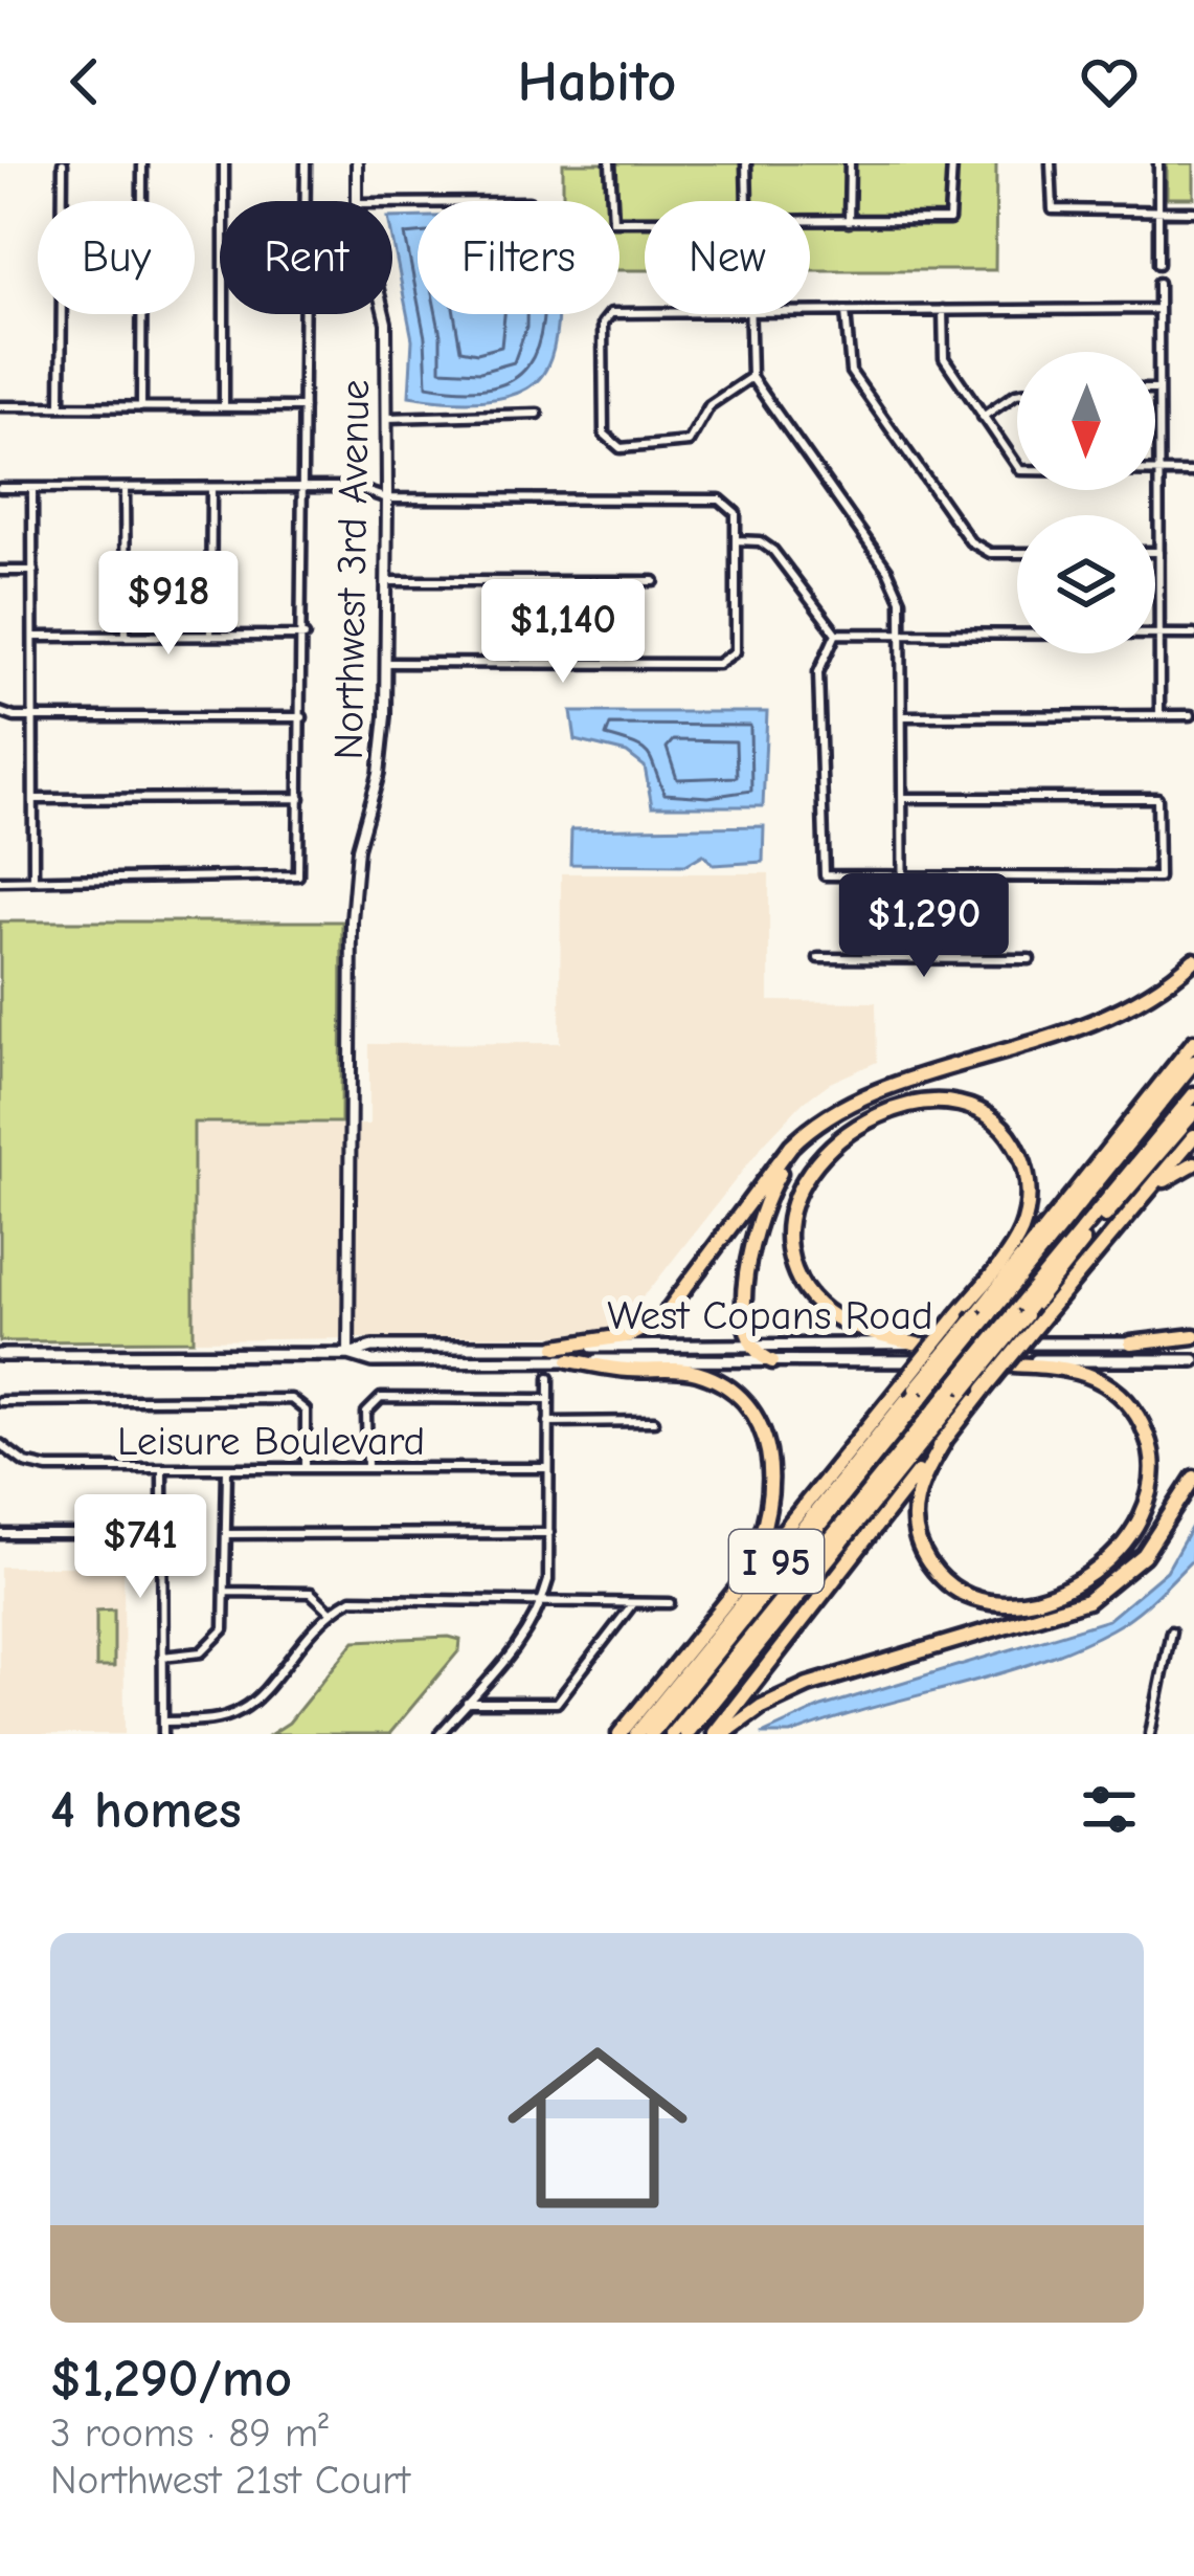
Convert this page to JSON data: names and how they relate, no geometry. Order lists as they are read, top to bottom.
{
  "streets": {
    "highway": ["I 95"],
    "main road": ["West Copans Road"],
    "street": ["Northwest 3rd Avenue", "Leisure Boulevard"]
  },
  "crossings": [
    ["Northwest 3rd Avenue", "West Copans Road"]
  ],
  "north": "bottom",
  "page": {
    "header": "Habito",
    "chip": [
      "Buy",
      "Rent",
      "Filters",
      "New"
    ],
    "price": [
      "$918",
      "$1,140",
      "$1,290",
      "$741"
    ],
    "heading": "4 homes",
    "list": [
      {
        "name": "$1,290/mo",
        "note": "3 rooms · 89 m² · Northwest 21st Court"
      }
    ]
  }
}
